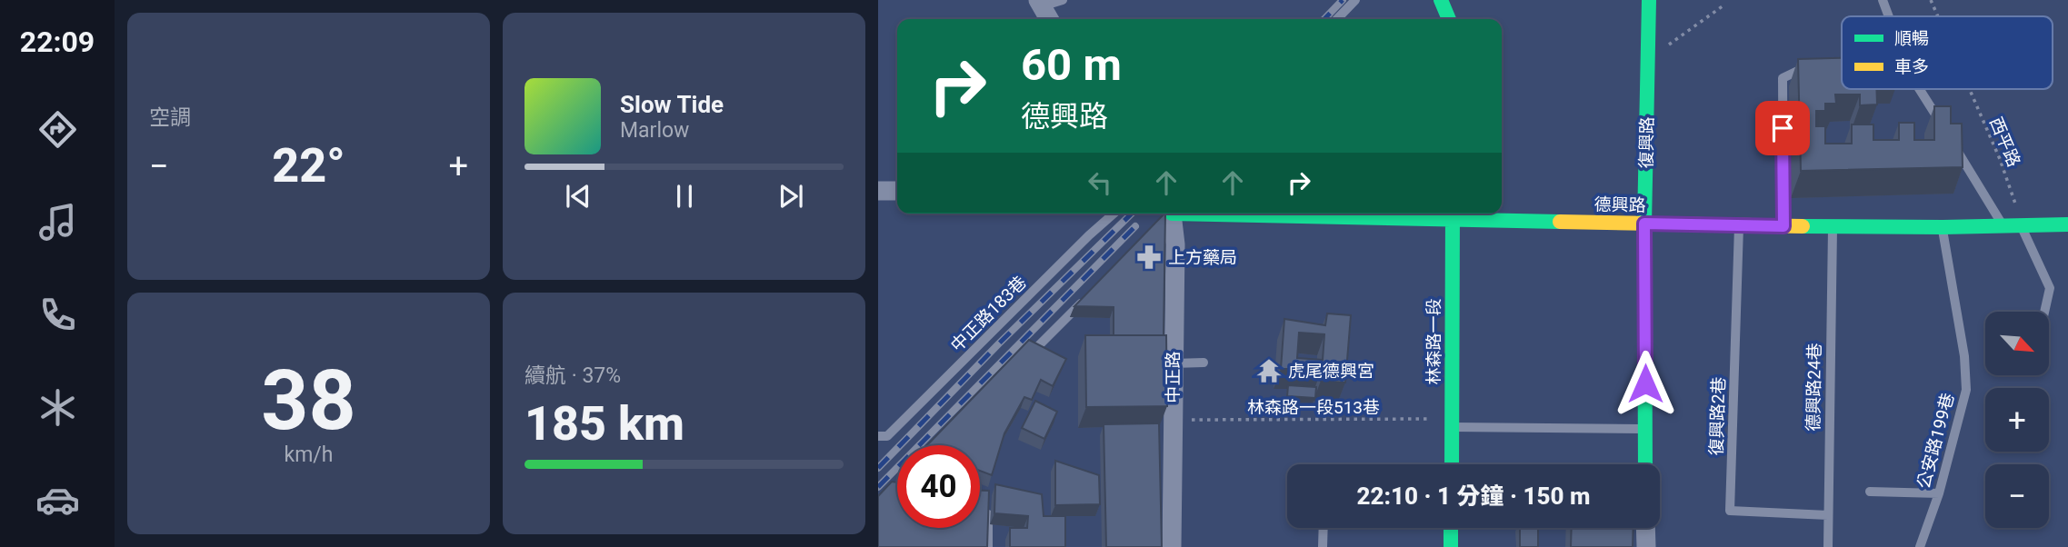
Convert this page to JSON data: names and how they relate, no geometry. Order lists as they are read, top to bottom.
{
  "streets": {
    "street": [
      "復興路",
      "德興路",
      "林森路一段",
      "中正路"
    ],
    "lane": [
      "中正路183巷",
      "德興路24巷",
      "復興路2巷",
      "公安路199巷"
    ],
    "path": ["西平路", "林森路一段513巷"]
  },
  "crossings": [
    ["西平路", "德興路"],
    ["復興路", "德興路"],
    ["德興路", "林森路一段"],
    ["德興路", "中正路"],
    ["德興路", "德興路24巷"],
    ["德興路", "復興路2巷"],
    ["德興路", "公安路199巷"],
    ["林森路一段", "林森路一段513巷"],
    ["中正路", "林森路一段513巷"],
    ["德興路24巷", "復興路2巷"]
  ],
  "places": {
    "pharmacy": ["上方藥局"],
    "temple": ["虎尾德興宮"]
  },
  "legend": ["順暢", "車多"],
  "north": "bottom right",
  "page": {
    "tabs": "22:09",
    "tile": [
      "空調",
      ["38", "km/h"],
      ["續航 · 37%", "185 km"]
    ],
    "turn": ["60 m", "德興路"],
    "song": ["Slow Tide", "Marlow"],
    "heat": ["−", "22°", "+"],
    "map_buttons": ["+", "−"],
    "limit": "40",
    "trip": "22:10 · 1 分鐘 · 150 m"
  }
}
